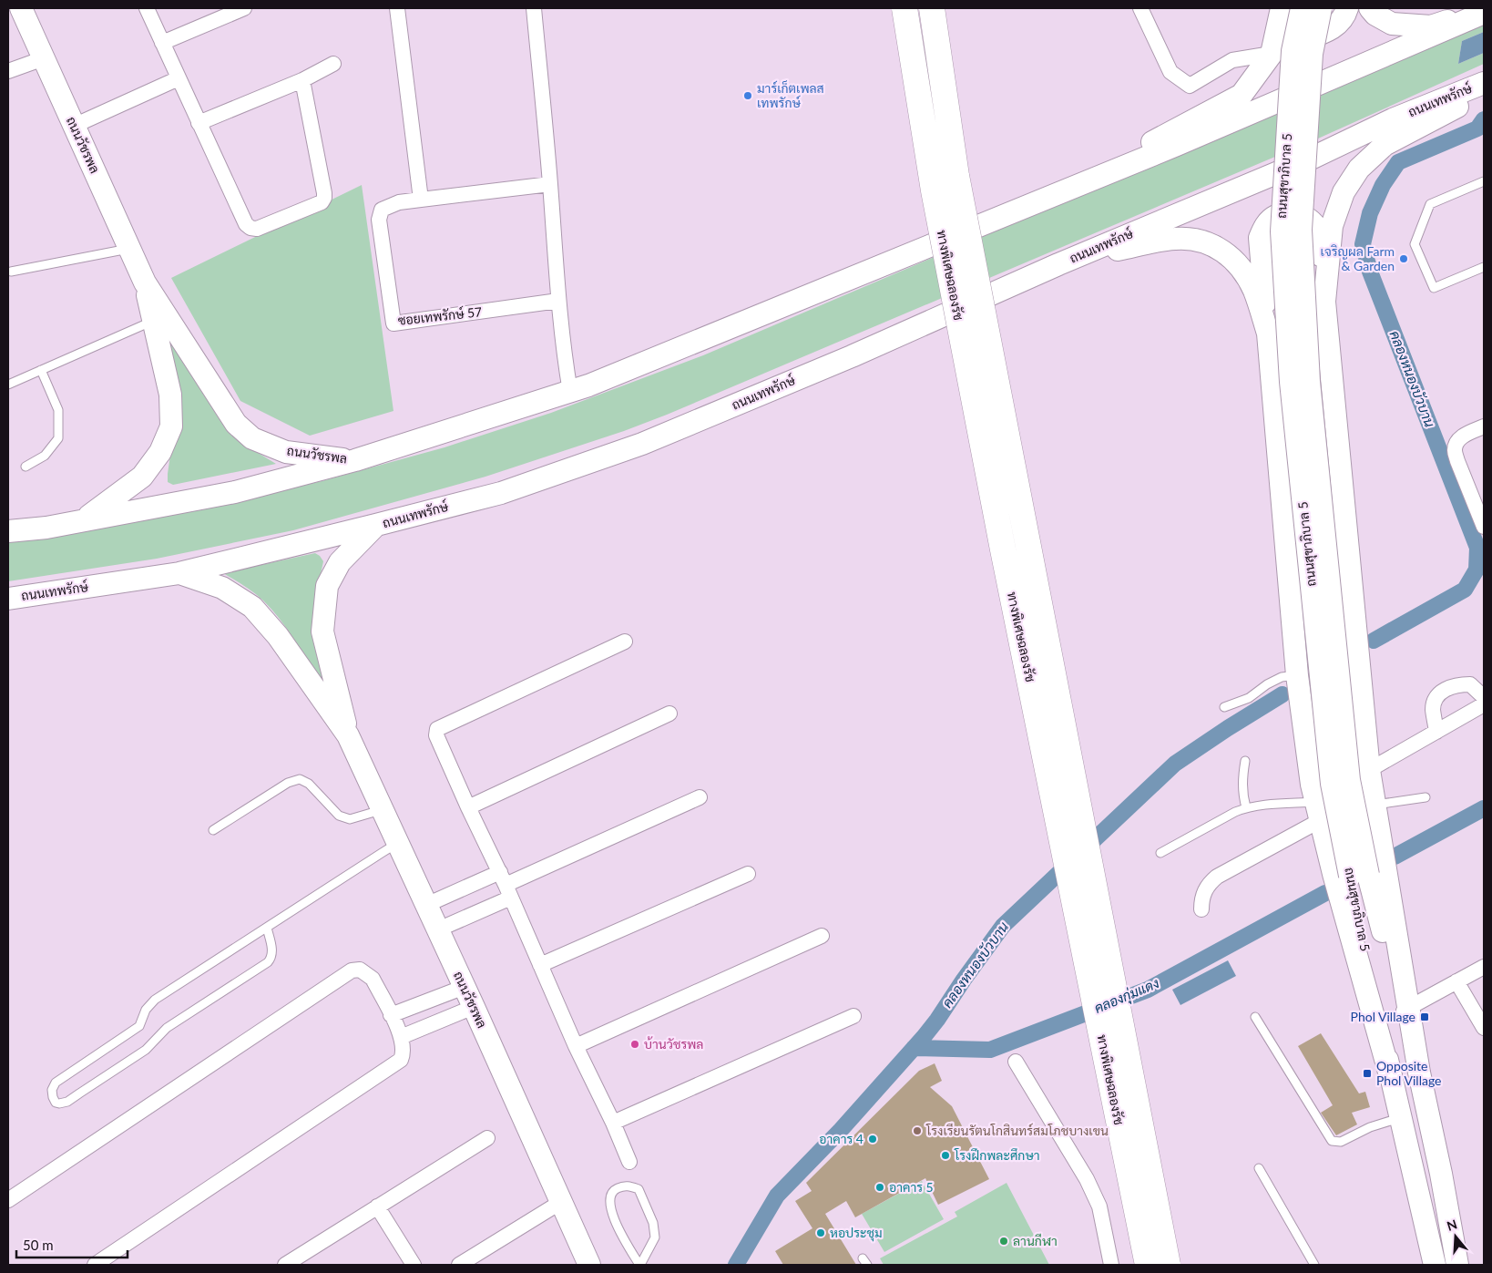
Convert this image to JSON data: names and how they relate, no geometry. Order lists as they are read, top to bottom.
{
  "streets": {
    "highway": ["ทางพิเศษฉลองรัช"],
    "main road": ["ถนนเทพรักษ์", "ถนนวัชรพล", "ถนนสุขาภิบาล 5"],
    "street": ["ซอยเทพรักษ์ 57"]
  },
  "crossings": [
    ["ถนนเทพรักษ์", "ถนนวัชรพล"],
    ["ถนนเทพรักษ์", "ถนนสุขาภิบาล 5"]
  ],
  "water": ["คลองหนองบัวบาน", "คลองกุ่มแดง"],
  "places": {
    "other": [
      "มาร์เก็ตเพลส เทพรักษ์",
      "เจริญผล Farm & Garden",
      "บ้านวัชรพล",
      "โรงเรียนรัตนโกสินทร์สมโภชบางเขน",
      "อาคาร 4",
      "โรงฝึกพละศึกษา",
      "อาคาร 5",
      "หอประชุม",
      "ลานกีฬา"
    ],
    "transit": ["Phol Village", "Opposite Phol Village"]
  },
  "scale_bar": "50 m",
  "north": "top"
}
